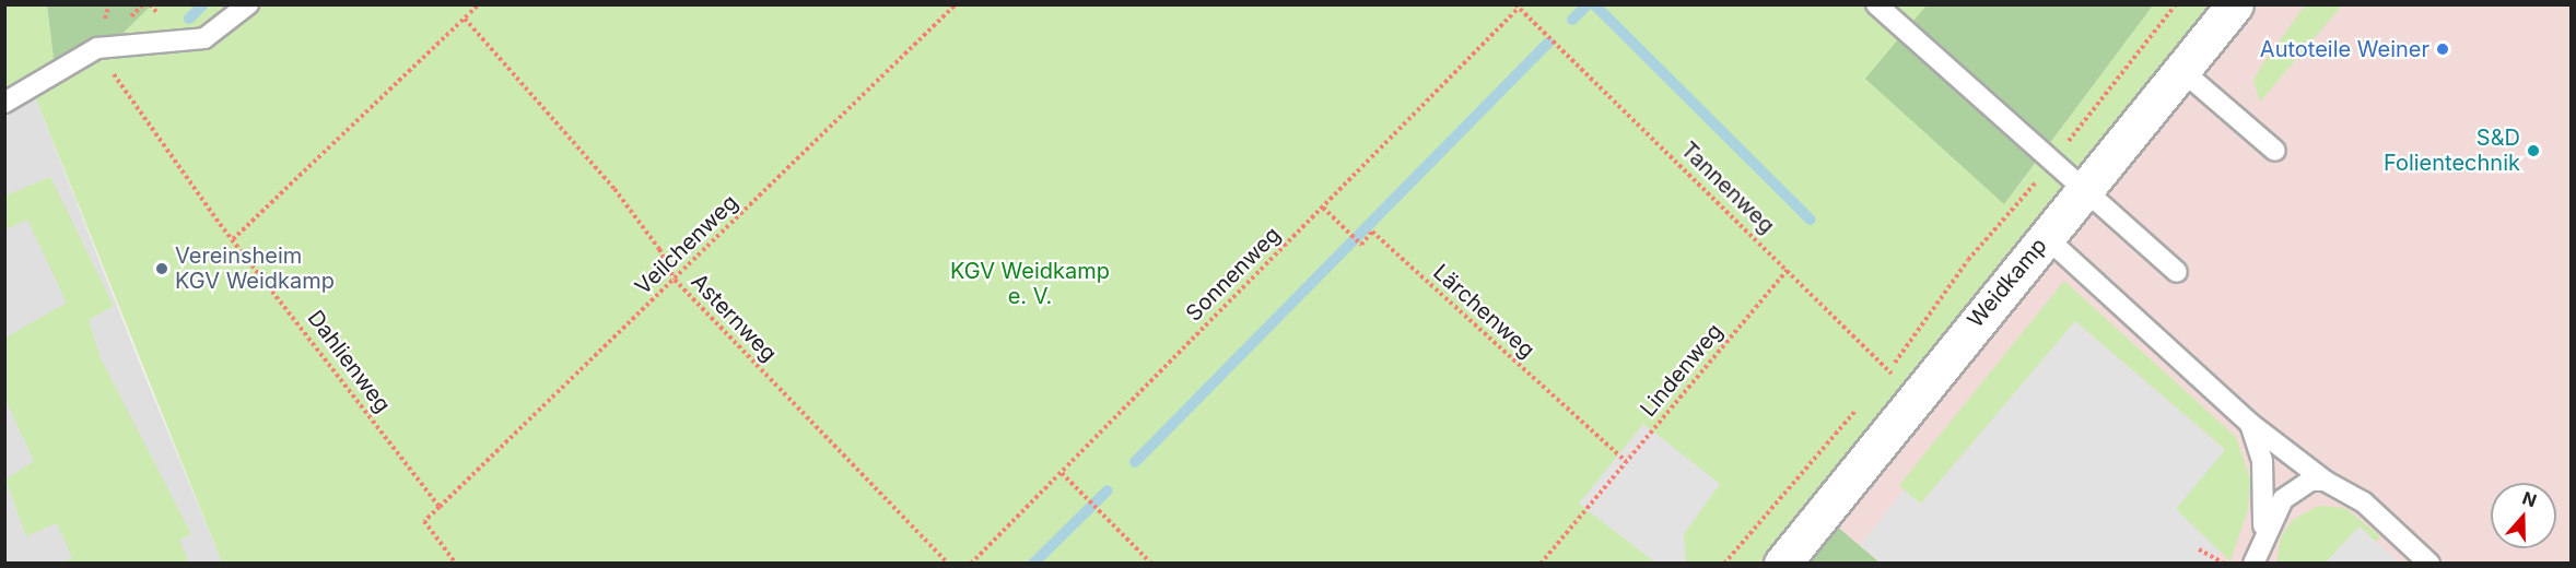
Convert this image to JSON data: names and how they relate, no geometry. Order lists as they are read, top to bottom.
{
  "streets": {
    "street": ["Weidkamp"],
    "path": [
      "Tannenweg",
      "Veilchenweg",
      "Sonnenweg",
      "Lärchenweg",
      "Asternweg",
      "Dahlienweg",
      "Lindenweg"
    ]
  },
  "crossings": [
    ["Tannenweg", "Sonnenweg"],
    ["Tannenweg", "Weidkamp"],
    ["Tannenweg", "Lindenweg"],
    ["Veilchenweg", "Asternweg"],
    ["Veilchenweg", "Dahlienweg"],
    ["Sonnenweg", "Lärchenweg"],
    ["Lärchenweg", "Lindenweg"]
  ],
  "parks": ["KGV Weidkamp e. V."],
  "places": ["Autoteile Weiner", "S&D Folientechnik", "Vereinsheim KGV Weidkamp"],
  "north": "top"
}
